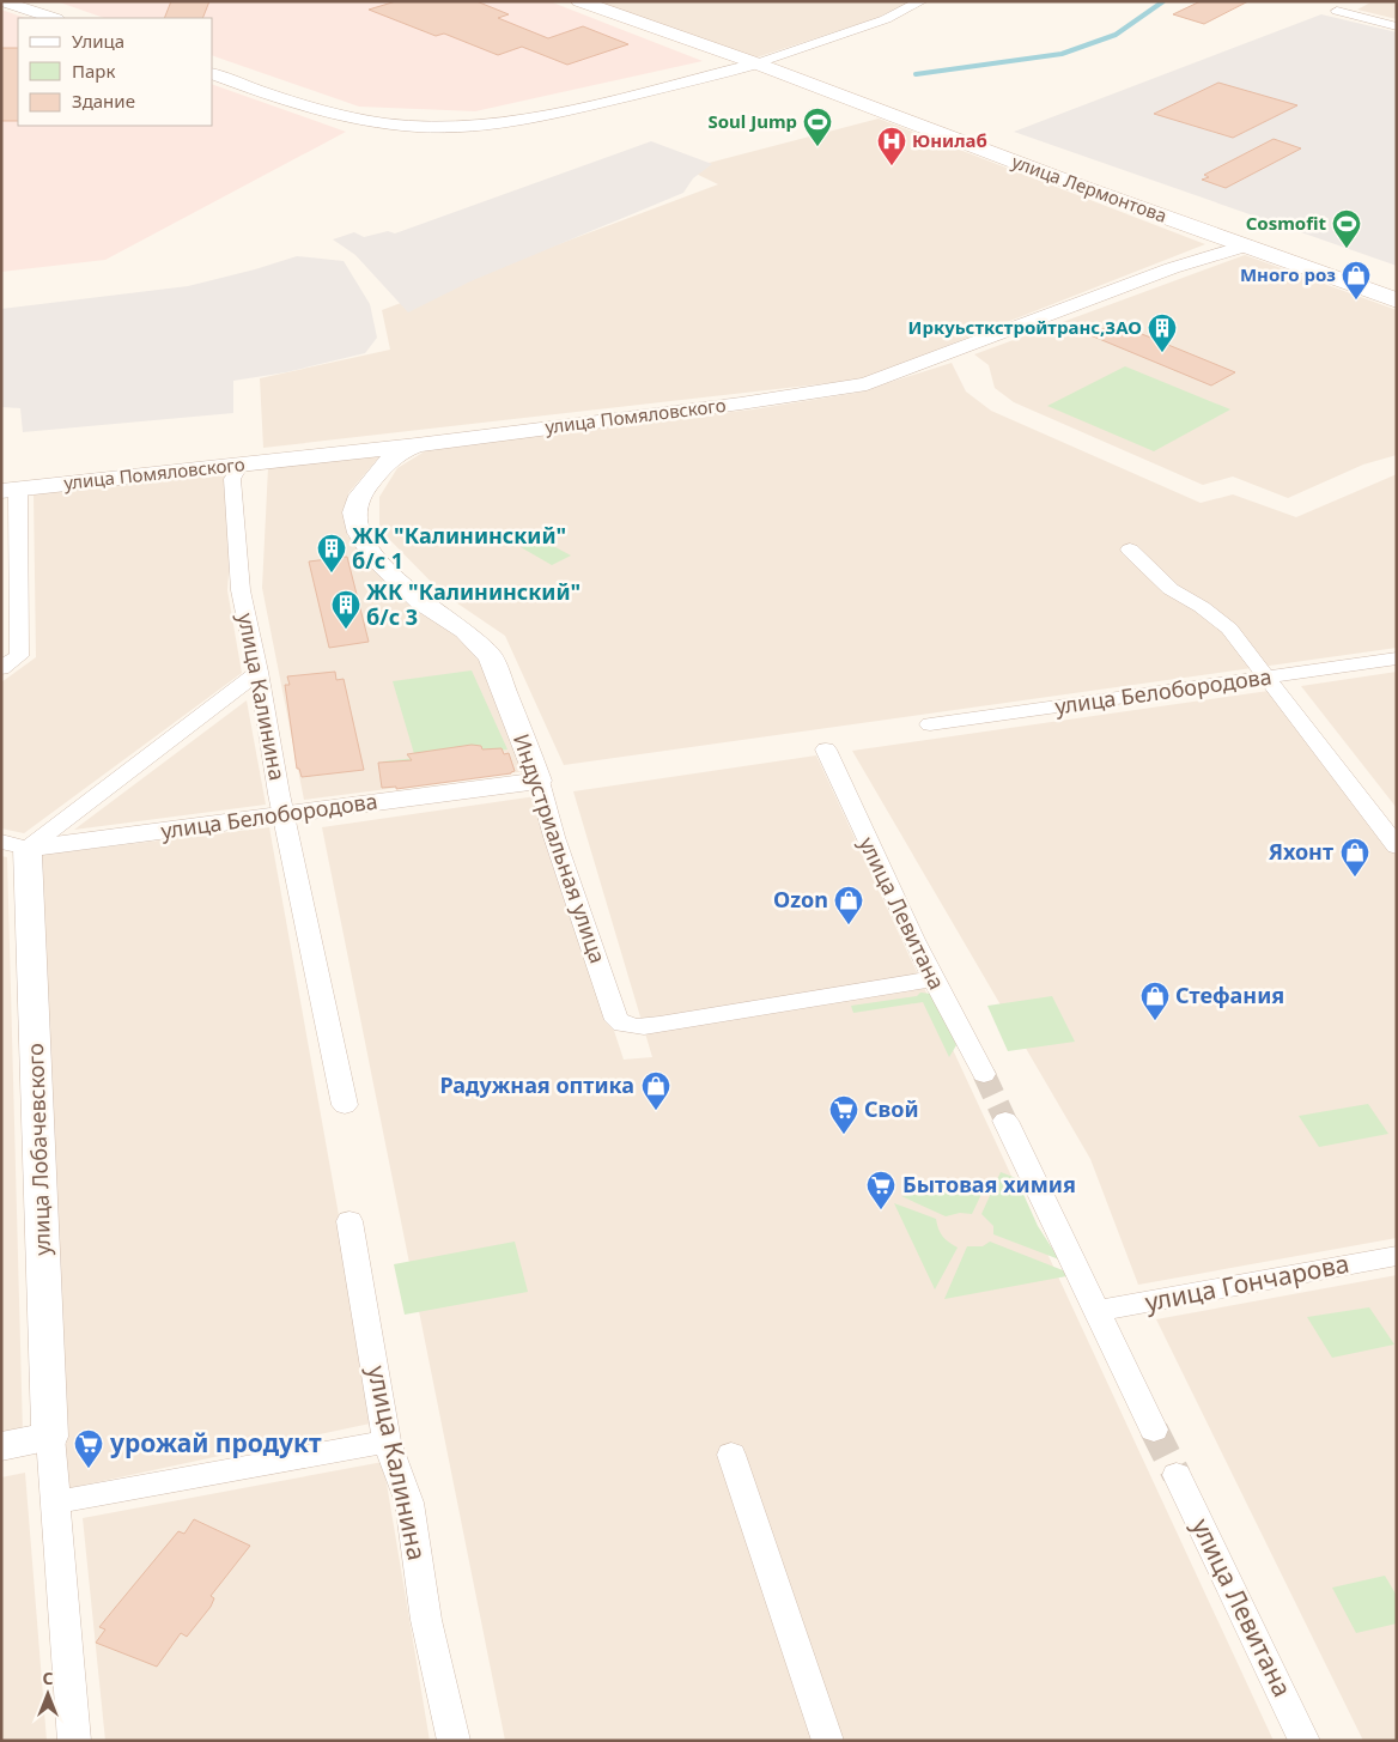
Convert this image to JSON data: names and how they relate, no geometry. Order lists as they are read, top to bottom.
{
  "streets": {
    "main road": ["улица Лермонтова"],
    "street": [
      "улица Помяловского",
      "улица Белобородова",
      "улица Калинина",
      "Индустриальная улица",
      "улица Левитана",
      "улица Лобачевского",
      "улица Гончарова"
    ]
  },
  "crossings": [
    ["улица Лермонтова", "улица Помяловского"],
    ["улица Помяловского", "улица Калинина"],
    ["улица Помяловского", "Индустриальная улица"],
    ["улица Белобородова", "улица Калинина"],
    ["улица Белобородова", "Индустриальная улица"],
    ["улица Белобородова", "улица Лобачевского"],
    ["Индустриальная улица", "улица Левитана"]
  ],
  "places": {
    "sports": ["Soul Jump", "Cosmofit"],
    "hospital": ["Юнилаб"],
    "shop": [
      "Много роз",
      "Яхонт",
      "Ozon",
      "Стефания",
      "Радужная оптика"
    ],
    "building": ["Иркуьсткстройтранс,ЗАО", "ЖК \"Калининский\" б/с 1", "ЖК \"Калининский\" б/с 3"],
    "supermarket": ["Свой", "Бытовая химия", "урожай продукт"]
  },
  "legend": ["Улица", "Парк", "Здание"],
  "north": "top"
}
